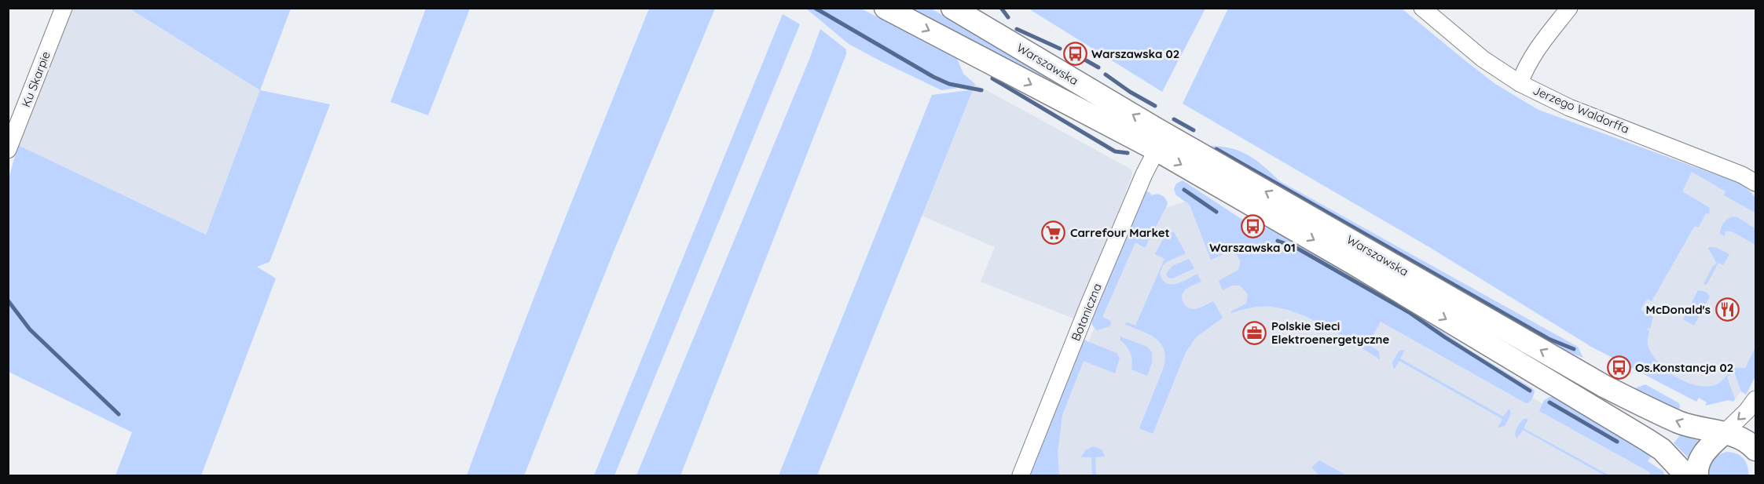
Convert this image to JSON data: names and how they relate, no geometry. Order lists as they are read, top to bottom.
{
  "streets": {
    "main road": ["Warszawska"],
    "street": ["Ku Skarpie", "Jerzego Waldorffa", "Botaniczna"]
  },
  "crossings": [
    ["Warszawska", "Botaniczna"]
  ],
  "places": {
    "bus stop": ["Warszawska 02", "Warszawska 01", "Os.Konstancja 02"],
    "supermarket": ["Carrefour Market"],
    "restaurant": ["McDonald's"],
    "office": ["Polskie Sieci Elektroenergetyczne"]
  }
}
